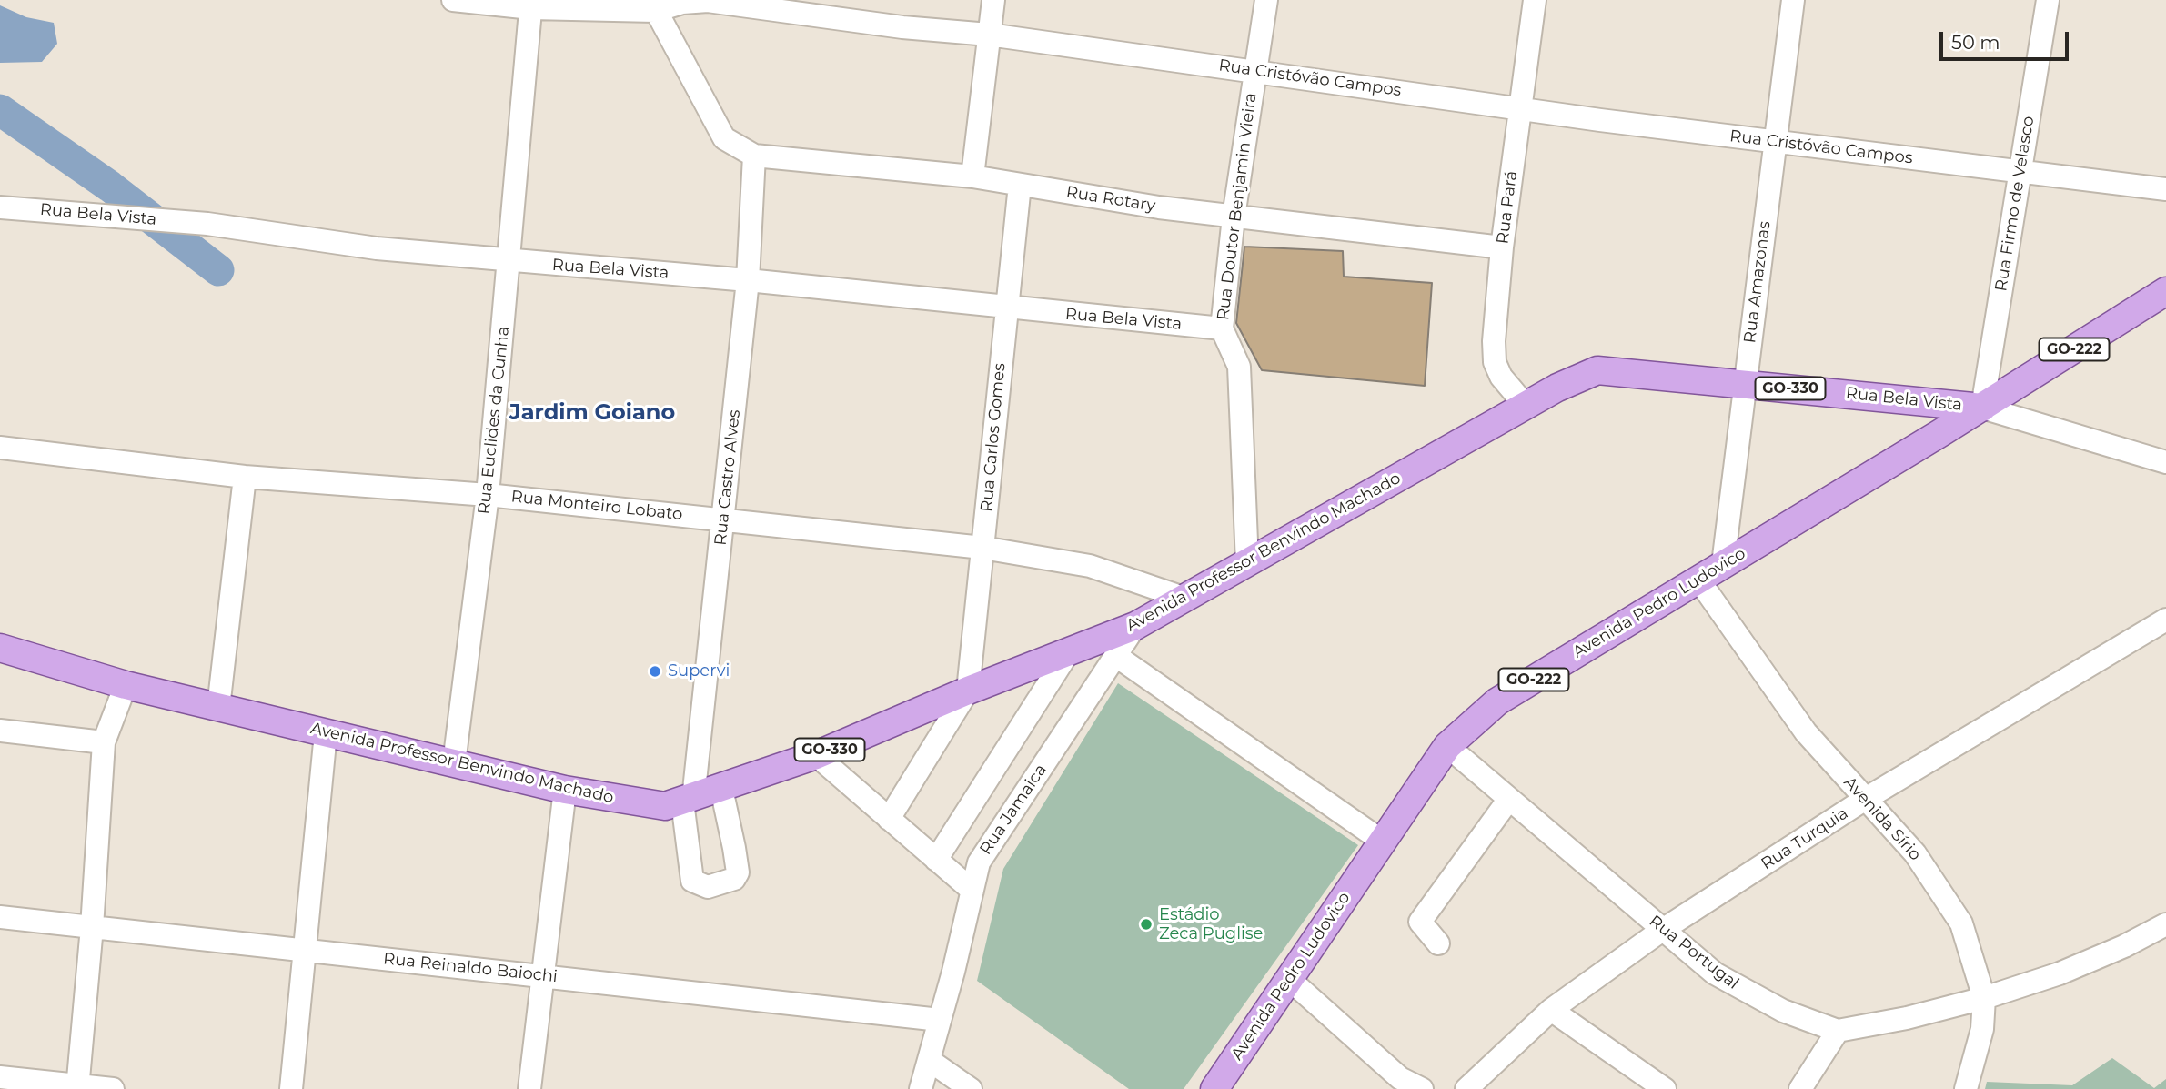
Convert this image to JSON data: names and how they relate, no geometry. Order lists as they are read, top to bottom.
{
  "streets": {
    "main road": [
      "Rua Bela Vista",
      "GO-222",
      "GO-330",
      "Avenida Professor Benvindo Machado",
      "Avenida Pedro Ludovico"
    ],
    "street": [
      "Rua Cristóvão Campos",
      "Rua Rotary",
      "Rua Firmo de Velasco",
      "Rua Doutor Benjamin Vieira",
      "Rua Pará",
      "Rua Amazonas",
      "Rua Euclides da Cunha",
      "Rua Carlos Gomes",
      "Rua Castro Alves",
      "Rua Monteiro Lobato",
      "Rua Jamaica",
      "Avenida Sírio",
      "Rua Turquia",
      "Rua Portugal",
      "Rua Reinaldo Baiochi"
    ]
  },
  "crossings": [
    ["Rua Cristóvão Campos", "Rua Rotary"],
    ["Rua Cristóvão Campos", "Rua Firmo de Velasco"],
    ["Rua Cristóvão Campos", "Rua Doutor Benjamin Vieira"],
    ["Rua Cristóvão Campos", "Rua Pará"],
    ["Rua Cristóvão Campos", "Rua Amazonas"],
    ["Rua Cristóvão Campos", "Rua Euclides da Cunha"],
    ["Rua Rotary", "Rua Doutor Benjamin Vieira"],
    ["Rua Rotary", "Rua Pará"],
    ["Rua Rotary", "Rua Carlos Gomes"],
    ["Rua Rotary", "Rua Castro Alves"],
    ["Rua Firmo de Velasco", "Rua Bela Vista"],
    ["Rua Firmo de Velasco", "GO-330"],
    ["Rua Firmo de Velasco", "Avenida Pedro Ludovico"],
    ["Rua Doutor Benjamin Vieira", "Rua Bela Vista"],
    ["Rua Doutor Benjamin Vieira", "Avenida Professor Benvindo Machado"],
    ["Rua Pará", "Avenida Professor Benvindo Machado"],
    ["Rua Bela Vista", "Rua Amazonas"],
    ["Rua Bela Vista", "GO-330"],
    ["Rua Bela Vista", "Rua Euclides da Cunha"],
    ["Rua Bela Vista", "Rua Carlos Gomes"],
    ["Rua Bela Vista", "Rua Castro Alves"],
    ["Rua Bela Vista", "Avenida Professor Benvindo Machado"],
    ["Rua Bela Vista", "Avenida Pedro Ludovico"],
    ["Rua Amazonas", "Avenida Pedro Ludovico"],
    ["GO-330", "Avenida Pedro Ludovico"],
    ["Rua Euclides da Cunha", "Rua Monteiro Lobato"],
    ["Rua Euclides da Cunha", "Avenida Professor Benvindo Machado"],
    ["Rua Carlos Gomes", "Rua Monteiro Lobato"],
    ["Rua Carlos Gomes", "Avenida Professor Benvindo Machado"],
    ["Rua Castro Alves", "Rua Monteiro Lobato"],
    ["Rua Castro Alves", "Avenida Professor Benvindo Machado"],
    ["Rua Monteiro Lobato", "Avenida Professor Benvindo Machado"],
    ["Avenida Professor Benvindo Machado", "Rua Jamaica"],
    ["Avenida Pedro Ludovico", "Avenida Sírio"],
    ["Avenida Pedro Ludovico", "Rua Portugal"],
    ["Rua Jamaica", "Rua Reinaldo Baiochi"],
    ["Avenida Sírio", "Rua Turquia"],
    ["Rua Turquia", "Rua Portugal"]
  ],
  "districts": ["Jardim Goiano"],
  "places": ["Supervi", "Estádio Zeca Puglise"],
  "scale_bar": "50 m"
}
